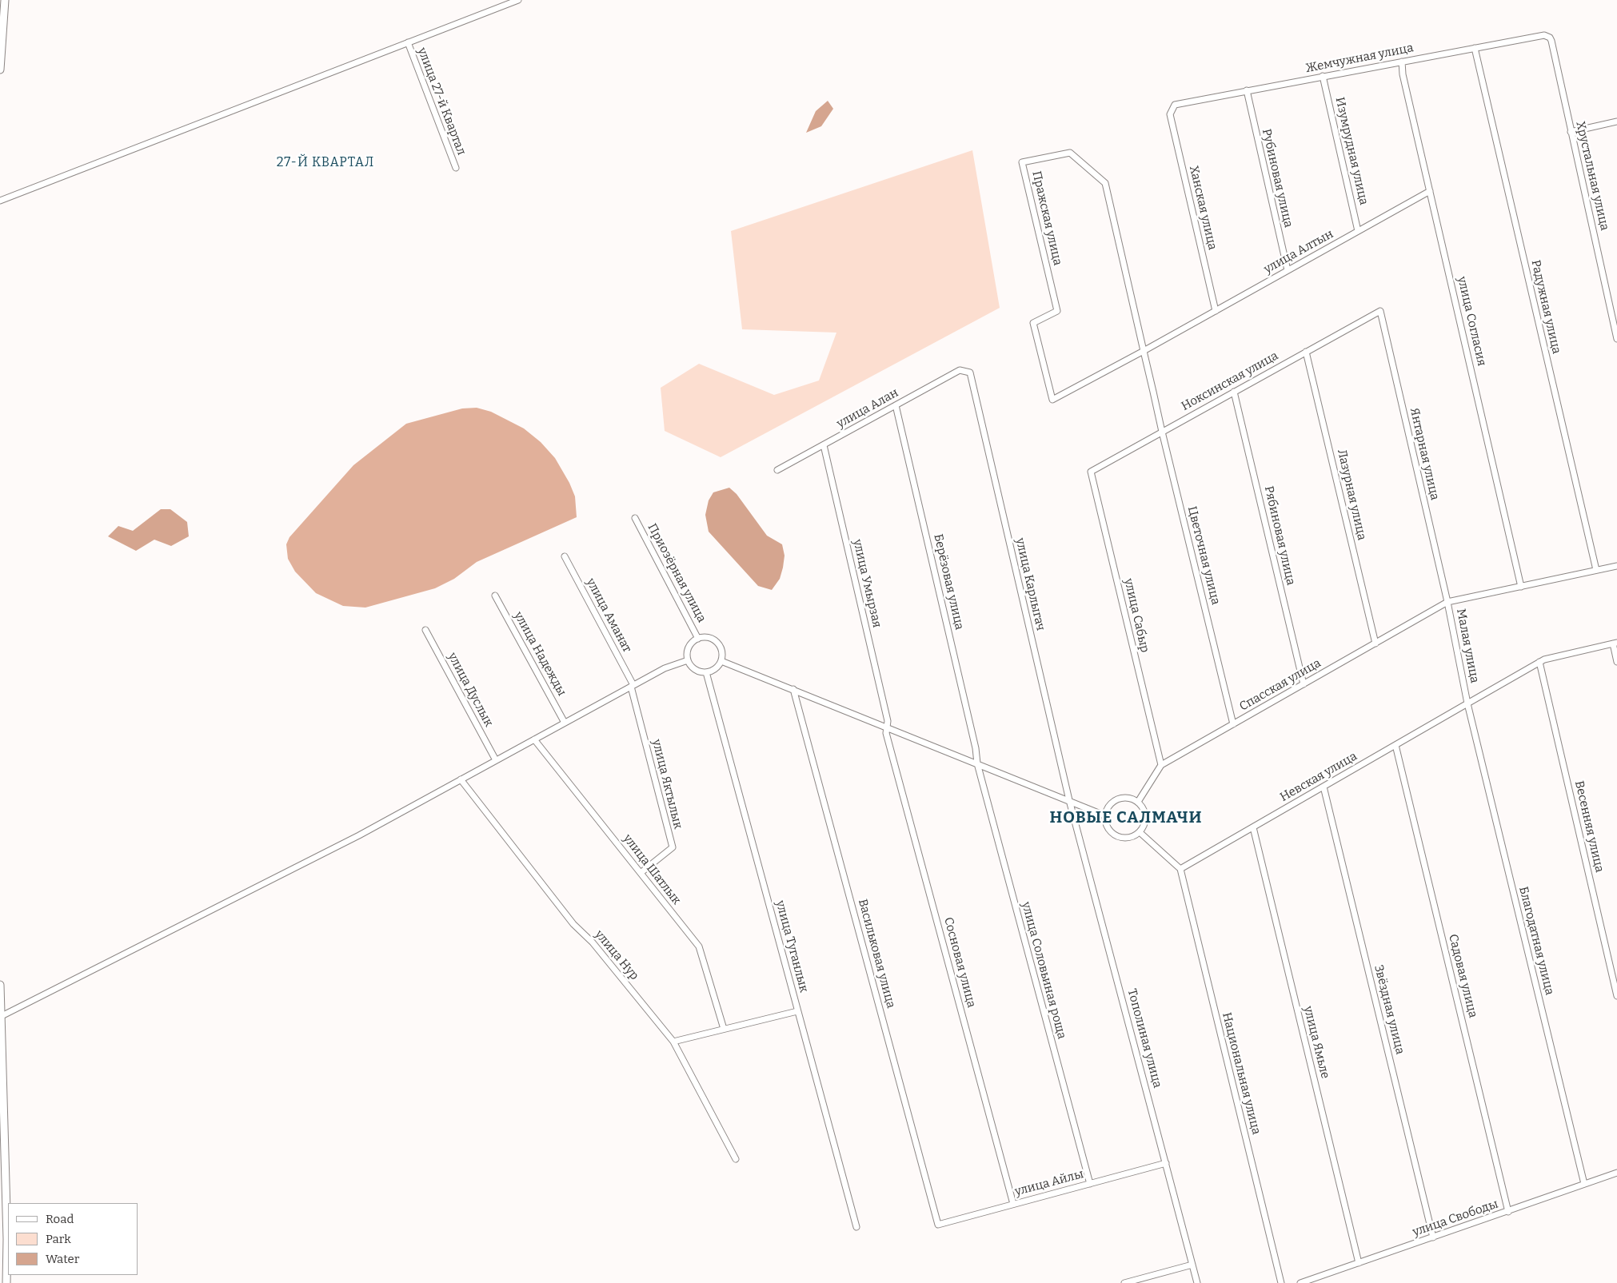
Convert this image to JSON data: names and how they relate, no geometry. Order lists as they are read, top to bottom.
{
  "streets": {
    "street": [
      "Жемчужная улица",
      "улица 27-й Квартал",
      "Изумрудная улица",
      "Хрустальная улица",
      "Рубиновая улица",
      "Ханская улица",
      "Пражская улица",
      "улица Алтын",
      "Радужная улица",
      "улица Согласия",
      "Ноксинская улица",
      "улица Алан",
      "Янтарная улица",
      "Лазурная улица",
      "Рябиновая улица",
      "Цветочная улица",
      "Приозёрная улица",
      "Берёзовая улица",
      "улица Умырзая",
      "улица Карлыгач",
      "улица Аманат",
      "улица Сабыр",
      "Малая улица",
      "улица Надежды",
      "Спасская улица",
      "улица Дуслык",
      "Невская улица",
      "улица Яктылык",
      "Весенняя улица",
      "улица Шатлык",
      "Благодатная улица",
      "улица Туганлык",
      "Васильковая улица",
      "улица Нур",
      "Сосновая улица",
      "улица Соловьиная роща",
      "Садовая улица",
      "Звёздная улица",
      "Тополиная улица",
      "улица Ямьле",
      "Национальная улица",
      "улица Айлы",
      "улица Свободы"
    ]
  },
  "crossings": [
    ["Жемчужная улица", "Изумрудная улица"],
    ["Жемчужная улица", "Хрустальная улица"],
    ["Жемчужная улица", "Рубиновая улица"],
    ["Жемчужная улица", "Ханская улица"],
    ["Жемчужная улица", "Радужная улица"],
    ["Жемчужная улица", "улица Согласия"],
    ["Изумрудная улица", "улица Алтын"],
    ["Рубиновая улица", "улица Алтын"],
    ["Ханская улица", "улица Алтын"],
    ["Пражская улица", "улица Алтын"],
    ["Пражская улица", "Цветочная улица"],
    ["улица Алтын", "улица Согласия"],
    ["Радужная улица", "Малая улица"],
    ["улица Согласия", "Малая улица"],
    ["Ноксинская улица", "Янтарная улица"],
    ["Ноксинская улица", "Лазурная улица"],
    ["Ноксинская улица", "Рябиновая улица"],
    ["Ноксинская улица", "Цветочная улица"],
    ["Ноксинская улица", "улица Сабыр"],
    ["улица Алан", "Берёзовая улица"],
    ["улица Алан", "улица Умырзая"],
    ["улица Алан", "улица Карлыгач"],
    ["Янтарная улица", "Малая улица"],
    ["Янтарная улица", "Спасская улица"],
    ["Лазурная улица", "Спасская улица"],
    ["Рябиновая улица", "Спасская улица"],
    ["Цветочная улица", "Спасская улица"],
    ["Приозёрная улица", "улица Туганлык"],
    ["Берёзовая улица", "улица Соловьиная роща"],
    ["улица Умырзая", "Сосновая улица"],
    ["улица Карлыгач", "Тополиная улица"],
    ["улица Аманат", "улица Яктылык"],
    ["улица Сабыр", "Спасская улица"],
    ["Малая улица", "Спасская улица"],
    ["Малая улица", "Невская улица"],
    ["Малая улица", "Весенняя улица"],
    ["Малая улица", "Благодатная улица"],
    ["Невская улица", "Благодатная улица"],
    ["Невская улица", "Садовая улица"],
    ["Невская улица", "Звёздная улица"],
    ["Невская улица", "улица Ямьле"],
    ["Невская улица", "Национальная улица"],
    ["улица Яктылык", "улица Шатлык"],
    ["Благодатная улица", "улица Свободы"],
    ["Васильковая улица", "улица Айлы"],
    ["Сосновая улица", "улица Айлы"],
    ["улица Соловьиная роща", "улица Айлы"],
    ["Садовая улица", "улица Свободы"],
    ["Звёздная улица", "улица Свободы"],
    ["Тополиная улица", "улица Айлы"],
    ["улица Ямьле", "улица Свободы"]
  ],
  "districts": ["27-Й КВАРТАЛ", "НОВЫЕ САЛМАЧИ"],
  "legend": ["Road", "Park", "Water"]
}
